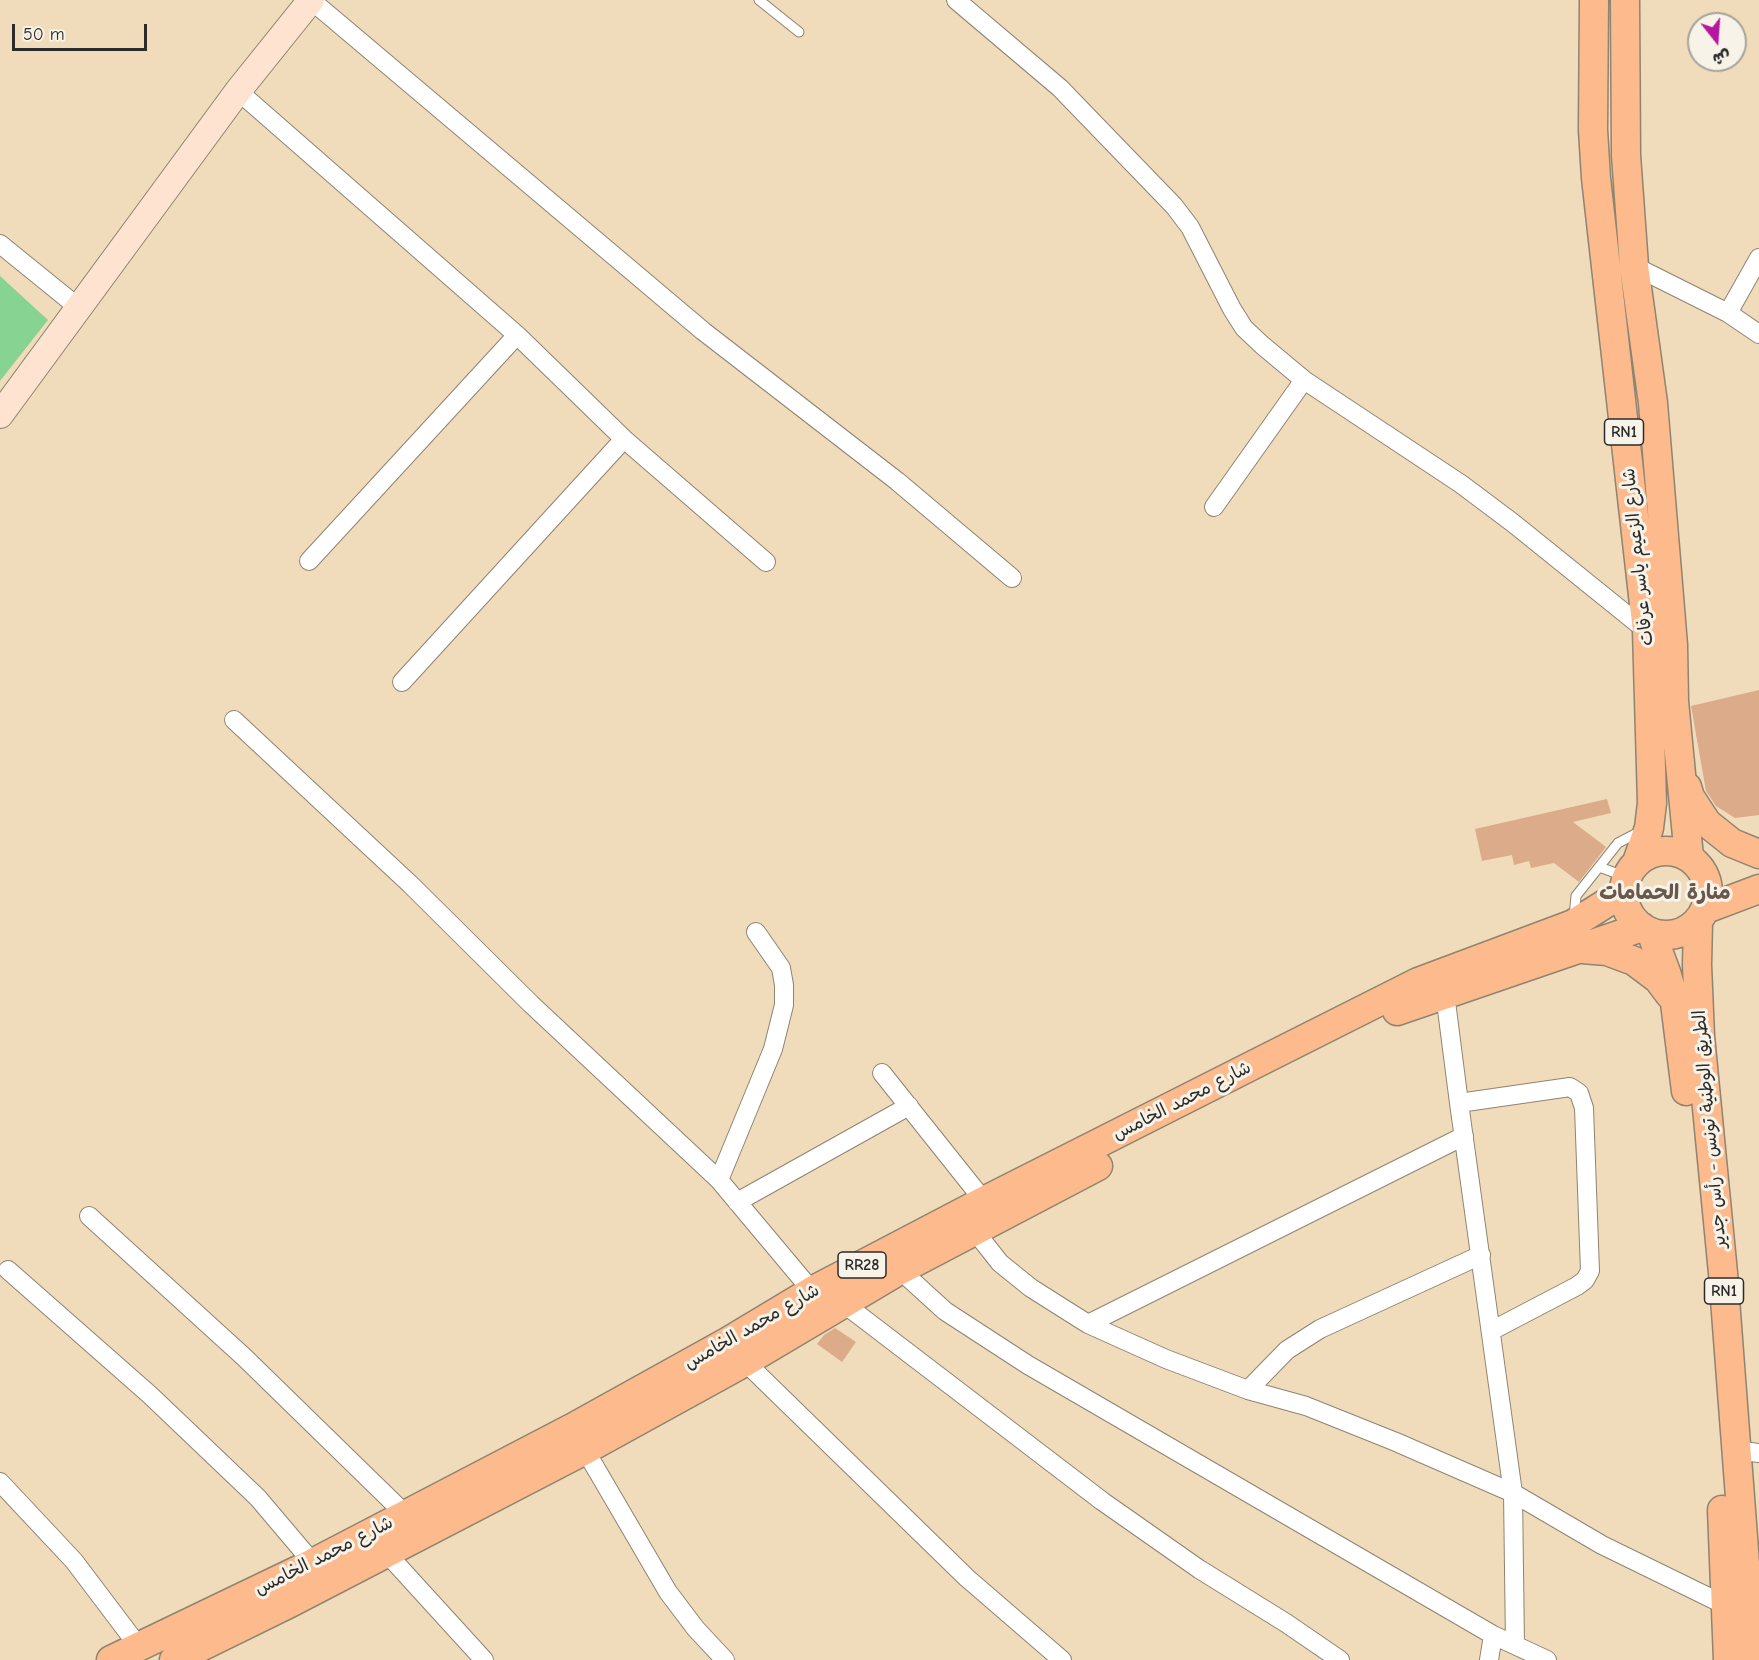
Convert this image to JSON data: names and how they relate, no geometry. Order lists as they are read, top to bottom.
{
  "streets": {
    "main road": [
      "RN1",
      "شارع الزعيم ياسر عرفات",
      "شارع محمد الخامس",
      "الطريق الوطنية تونس - رأس جدير",
      "RR28"
    ]
  },
  "crossings": [
    ["RN1", "شارع الزعيم ياسر عرفات"],
    ["RN1", "شارع محمد الخامس"],
    ["RN1", "الطريق الوطنية تونس - رأس جدير"],
    ["شارع الزعيم ياسر عرفات", "شارع محمد الخامس"],
    ["شارع الزعيم ياسر عرفات", "الطريق الوطنية تونس - رأس جدير"],
    ["شارع محمد الخامس", "الطريق الوطنية تونس - رأس جدير"]
  ],
  "districts": ["منارة الحمامات"],
  "scale_bar": "50 m",
  "north": "bottom"
}
